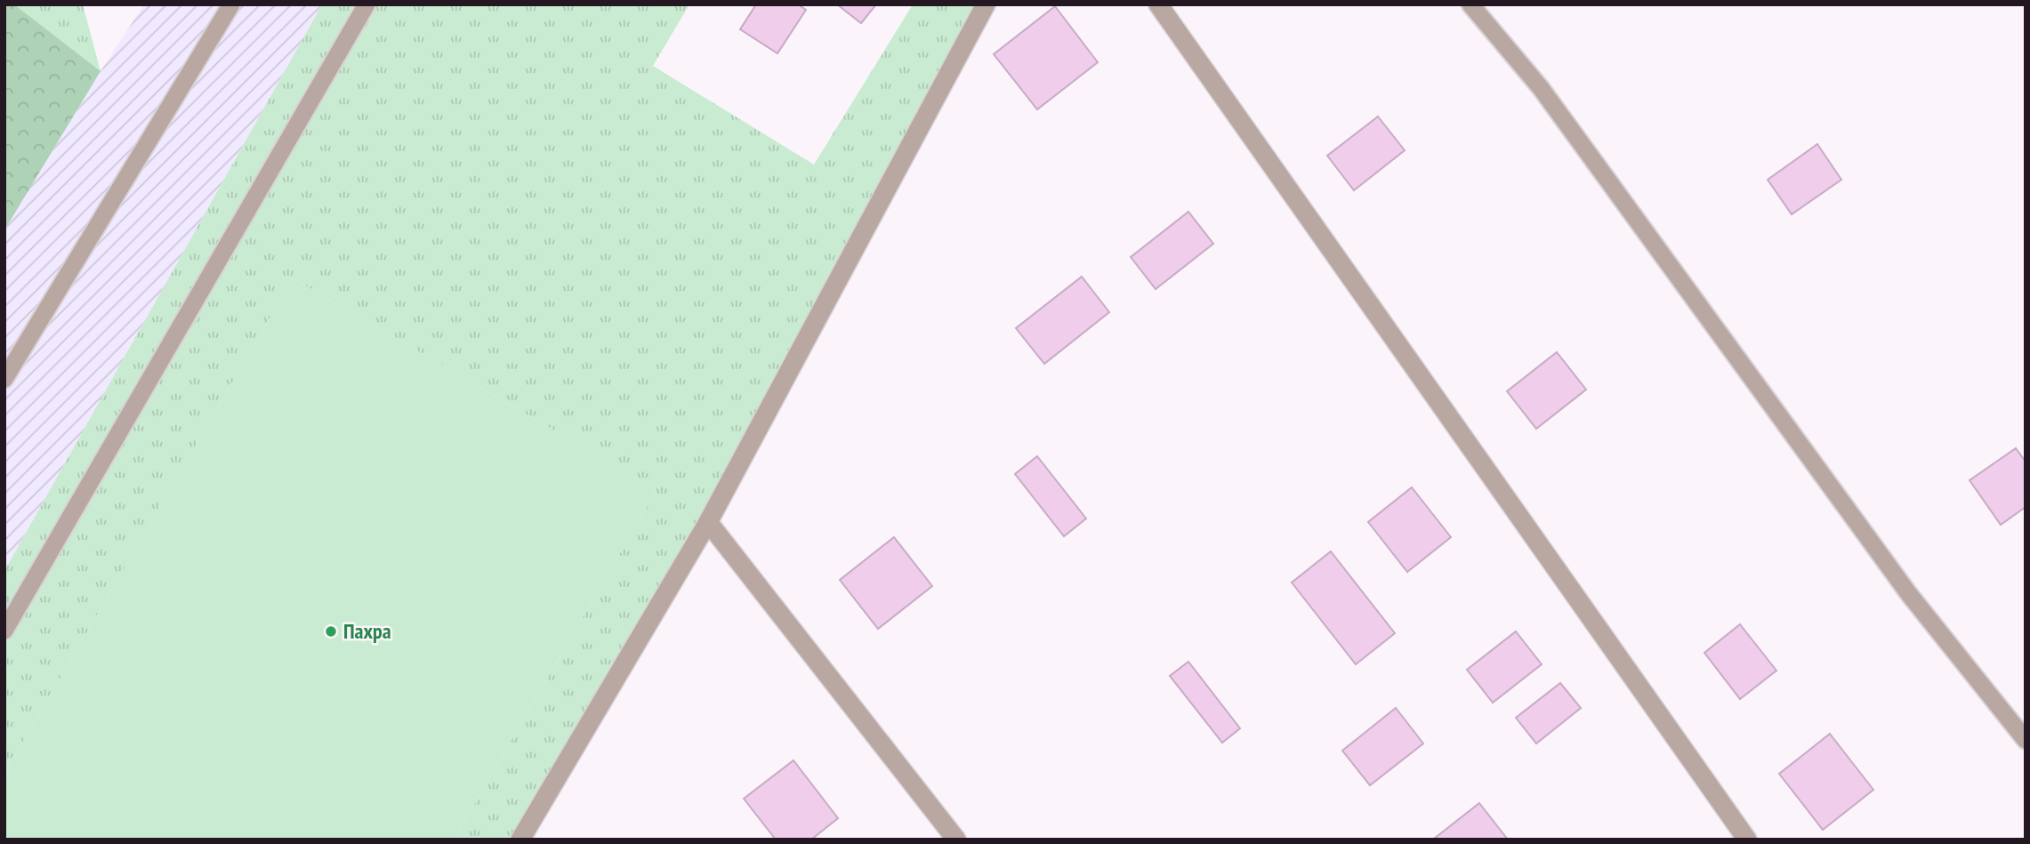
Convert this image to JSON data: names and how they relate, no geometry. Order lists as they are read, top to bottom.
{
  "places": ["Пахра"]
}
